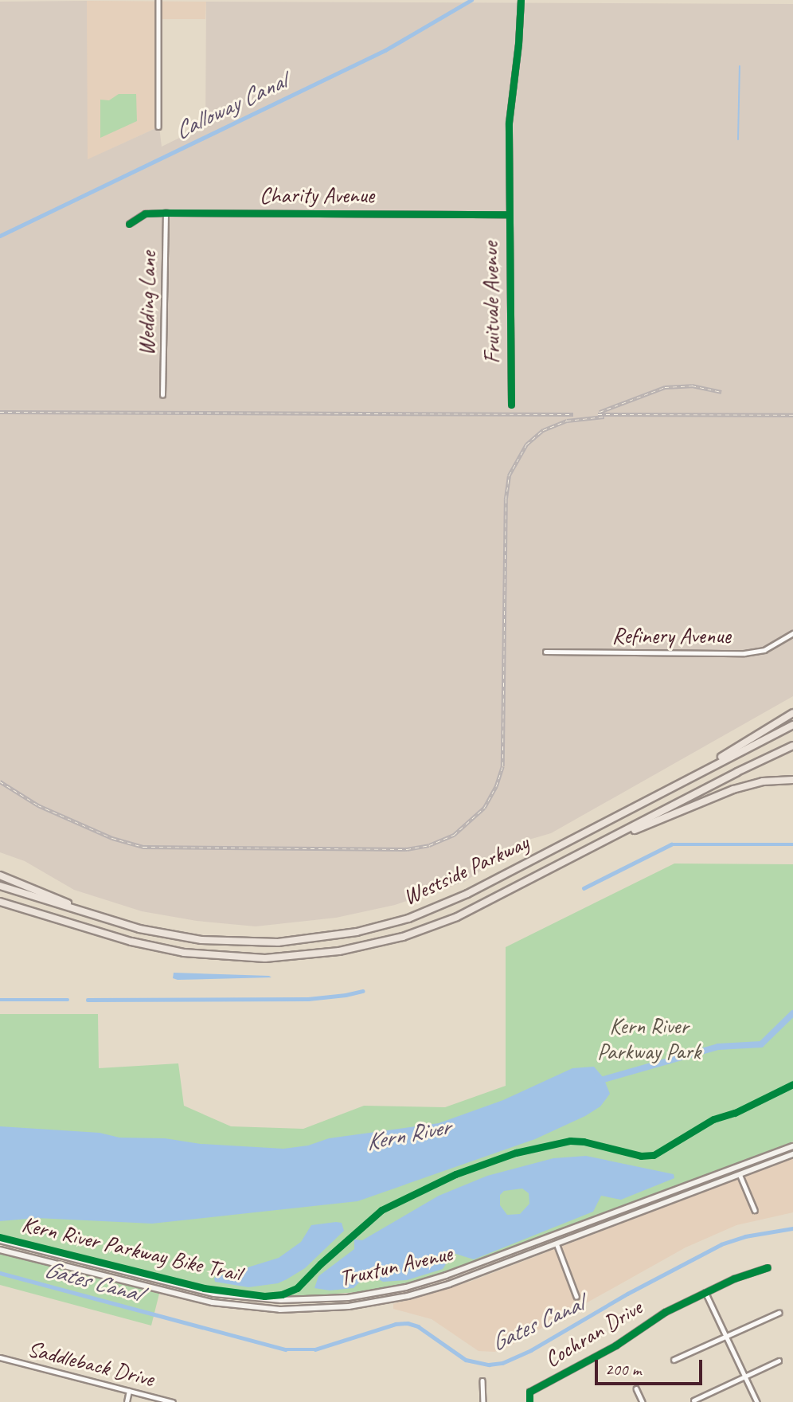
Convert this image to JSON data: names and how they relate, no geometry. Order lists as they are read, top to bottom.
{
  "streets": {
    "highway": ["Westside Parkway"],
    "main road": ["Truxtun Avenue"],
    "street": [
      "Charity Avenue",
      "Fruitvale Avenue",
      "Wedding Lane",
      "Refinery Avenue",
      "Cochran Drive",
      "Saddleback Drive"
    ],
    "cycle path": ["Kern River Parkway Bike Trail"]
  },
  "crossings": [
    ["Charity Avenue", "Fruitvale Avenue"],
    ["Charity Avenue", "Wedding Lane"]
  ],
  "water": ["Calloway Canal", "Kern River", "Gates Canal"],
  "parks": ["Kern River Parkway Park"],
  "scale_bar": "200 m"
}
